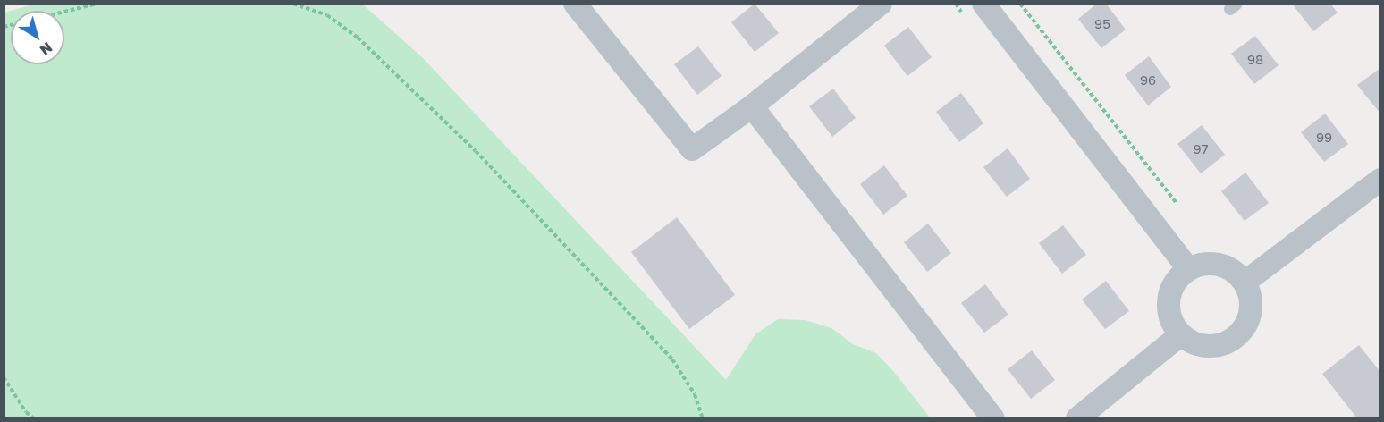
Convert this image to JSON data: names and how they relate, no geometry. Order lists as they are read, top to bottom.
{
  "house_numbers": [
    "95",
    "98",
    "96",
    "99",
    "97"
  ],
  "north": "bottom right"
}
